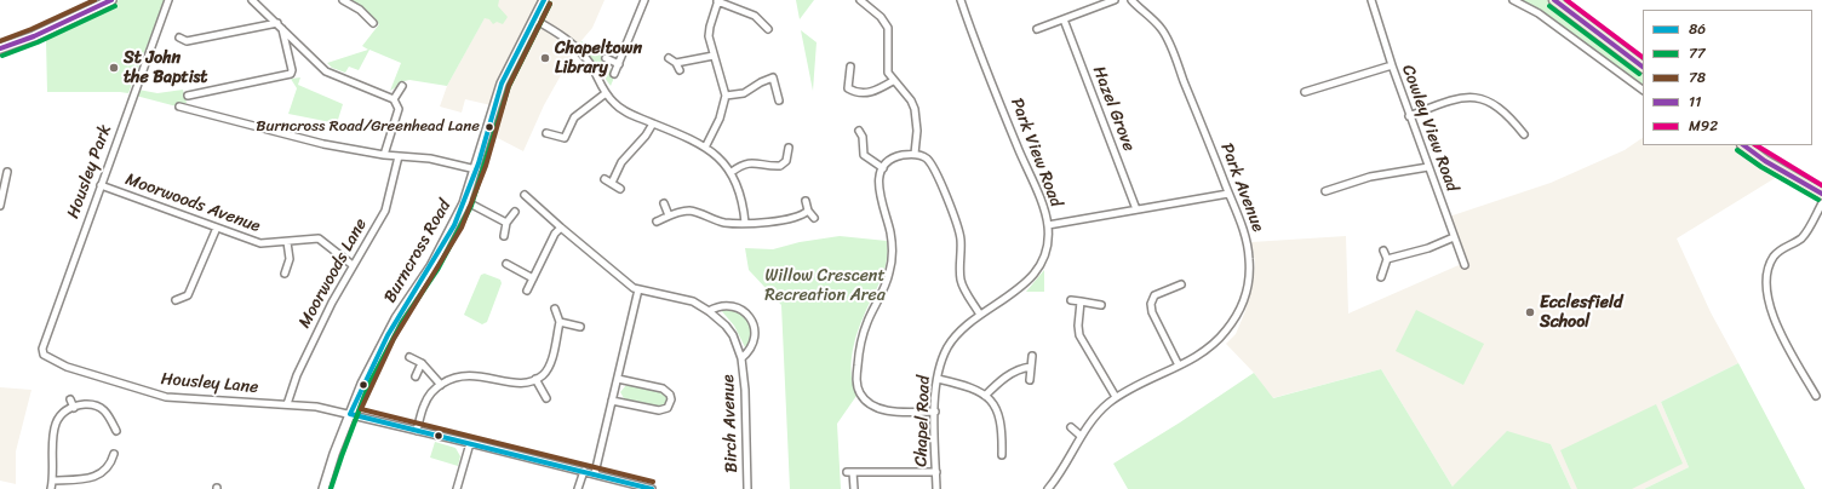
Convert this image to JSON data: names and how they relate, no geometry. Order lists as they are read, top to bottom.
{
  "streets": {
    "main road": ["Burncross Road"],
    "street": [
      "Hazel Grove",
      "Cowley View Road",
      "Park View Road",
      "Housley Park",
      "Park Avenue",
      "Moorwoods Avenue",
      "Moorwoods Lane",
      "Housley Lane",
      "Chapel Road",
      "Birch Avenue"
    ]
  },
  "crossings": [
    ["Hazel Grove", "Park View Road"],
    ["Park View Road", "Park Avenue"],
    ["Park View Road", "Chapel Road"],
    ["Housley Park", "Moorwoods Avenue"],
    ["Housley Park", "Housley Lane"],
    ["Moorwoods Avenue", "Moorwoods Lane"],
    ["Burncross Road", "Housley Lane"],
    ["Moorwoods Lane", "Housley Lane"]
  ],
  "parks": ["Willow Crescent Recreation Area"],
  "places": [
    "Chapeltown Library",
    "St John the Baptist",
    "Burncross Road/Greenhead Lane",
    "Ecclesfield School"
  ],
  "lines": [
    "transit line 86",
    "transit line 78",
    "transit line 11",
    "transit line M92",
    "transit line 77"
  ],
  "legend": [
    "86",
    "77",
    "78",
    "11",
    "M92"
  ]
}
